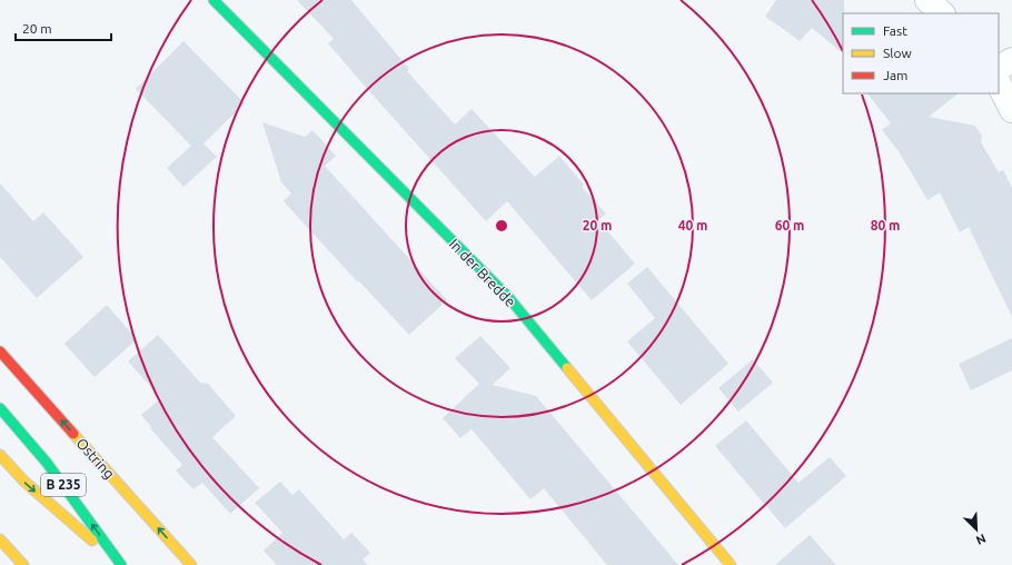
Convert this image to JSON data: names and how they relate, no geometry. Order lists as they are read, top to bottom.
{
  "streets": {
    "street": ["In der Bredde", "Ostring", "B 235"]
  },
  "legend": ["Fast", "Slow", "Jam"],
  "scale_bar": "20 m",
  "north": "bottom right",
  "rings": [
    "20 m",
    "40 m",
    "60 m",
    "80 m"
  ]
}
